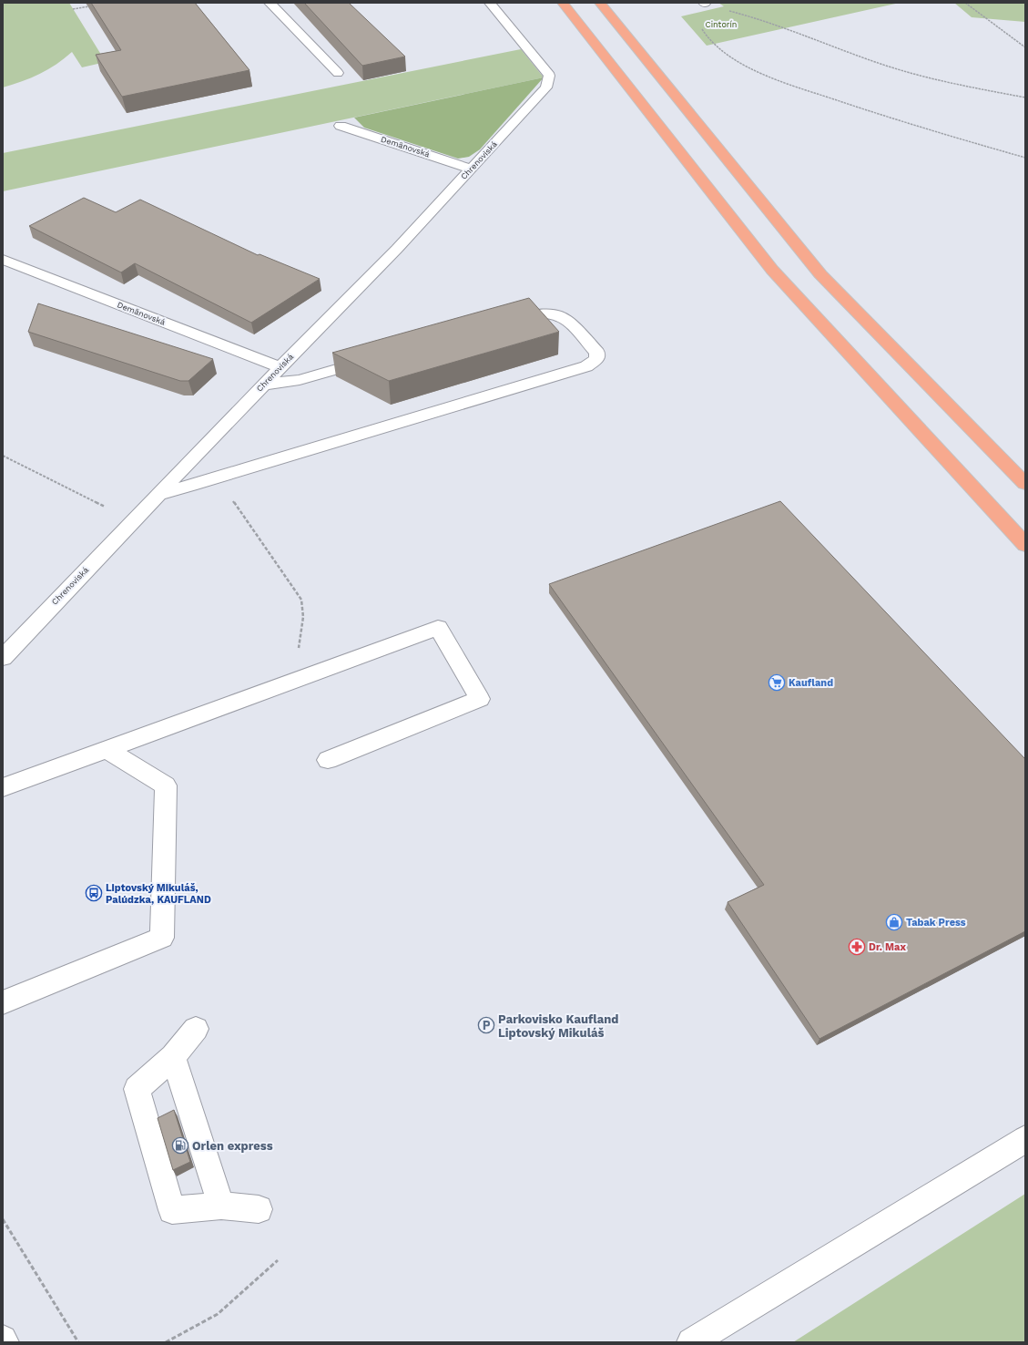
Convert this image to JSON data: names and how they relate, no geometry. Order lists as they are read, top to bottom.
{
  "streets": {
    "street": ["Demänovská", "Chrenoviská"]
  },
  "crossings": [
    ["Demänovská", "Chrenoviská"]
  ],
  "parks": ["Cintorín"],
  "places": {
    "supermarket": ["Kaufland"],
    "bus stop": ["Liptovský Mikuláš, Palúdzka, KAUFLAND"],
    "shop": ["Tabak Press"],
    "pharmacy": ["Dr. Max"],
    "parking": ["Parkovisko Kaufland Liptovský Mikuláš"],
    "fuel station": ["Orlen express"]
  }
}
